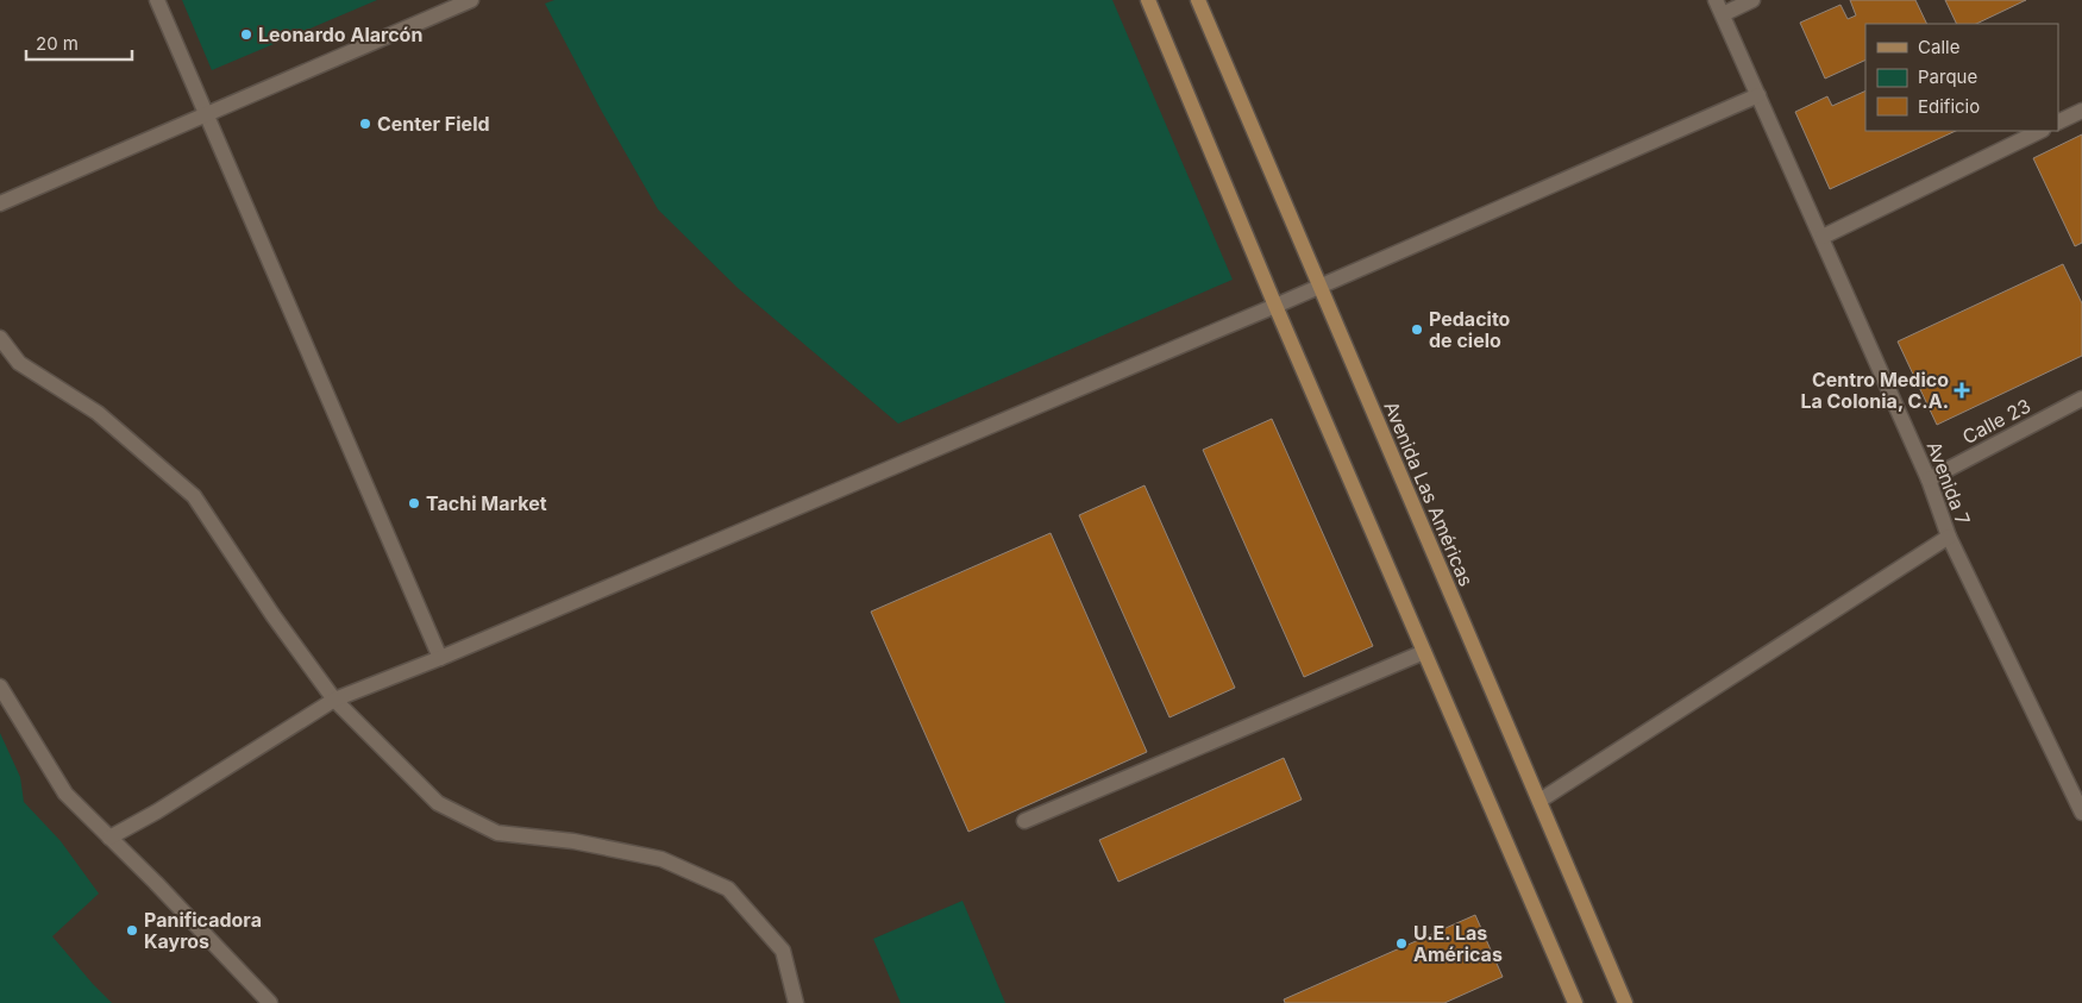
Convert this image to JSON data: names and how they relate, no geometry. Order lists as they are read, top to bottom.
{
  "streets": {
    "main road": ["Avenida Las Américas"],
    "street": ["Calle 23", "Avenida 7"]
  },
  "crossings": [
    ["Calle 23", "Avenida 7"]
  ],
  "places": {
    "other": [
      "Leonardo Alarcón",
      "Center Field",
      "Pedacito de cielo",
      "Tachi Market",
      "Panificadora Kayros",
      "U.E. Las Américas"
    ],
    "health": ["Centro Medico La Colonia, C.A."]
  },
  "legend": ["Calle", "Parque", "Edificio"],
  "scale_bar": "20 m"
}
